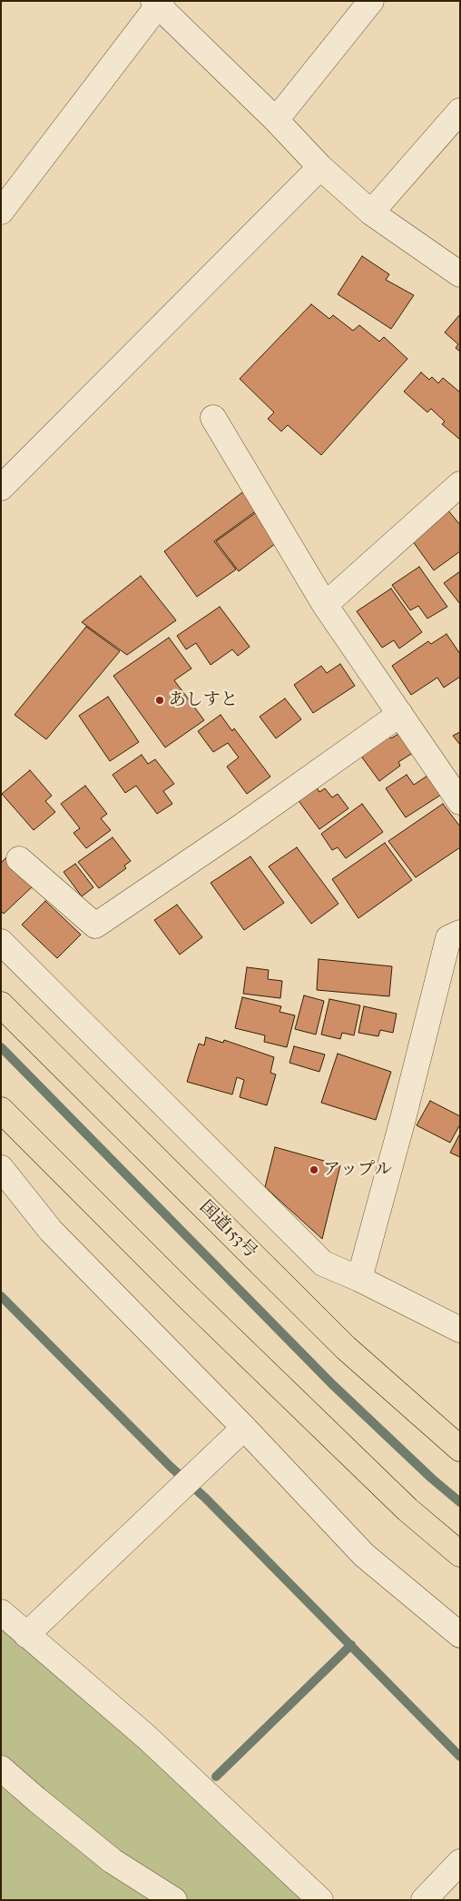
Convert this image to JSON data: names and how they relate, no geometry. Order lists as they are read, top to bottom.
{
  "streets": {
    "highway": ["国道153号"]
  },
  "places": ["あしすと", "アップル"]
}
